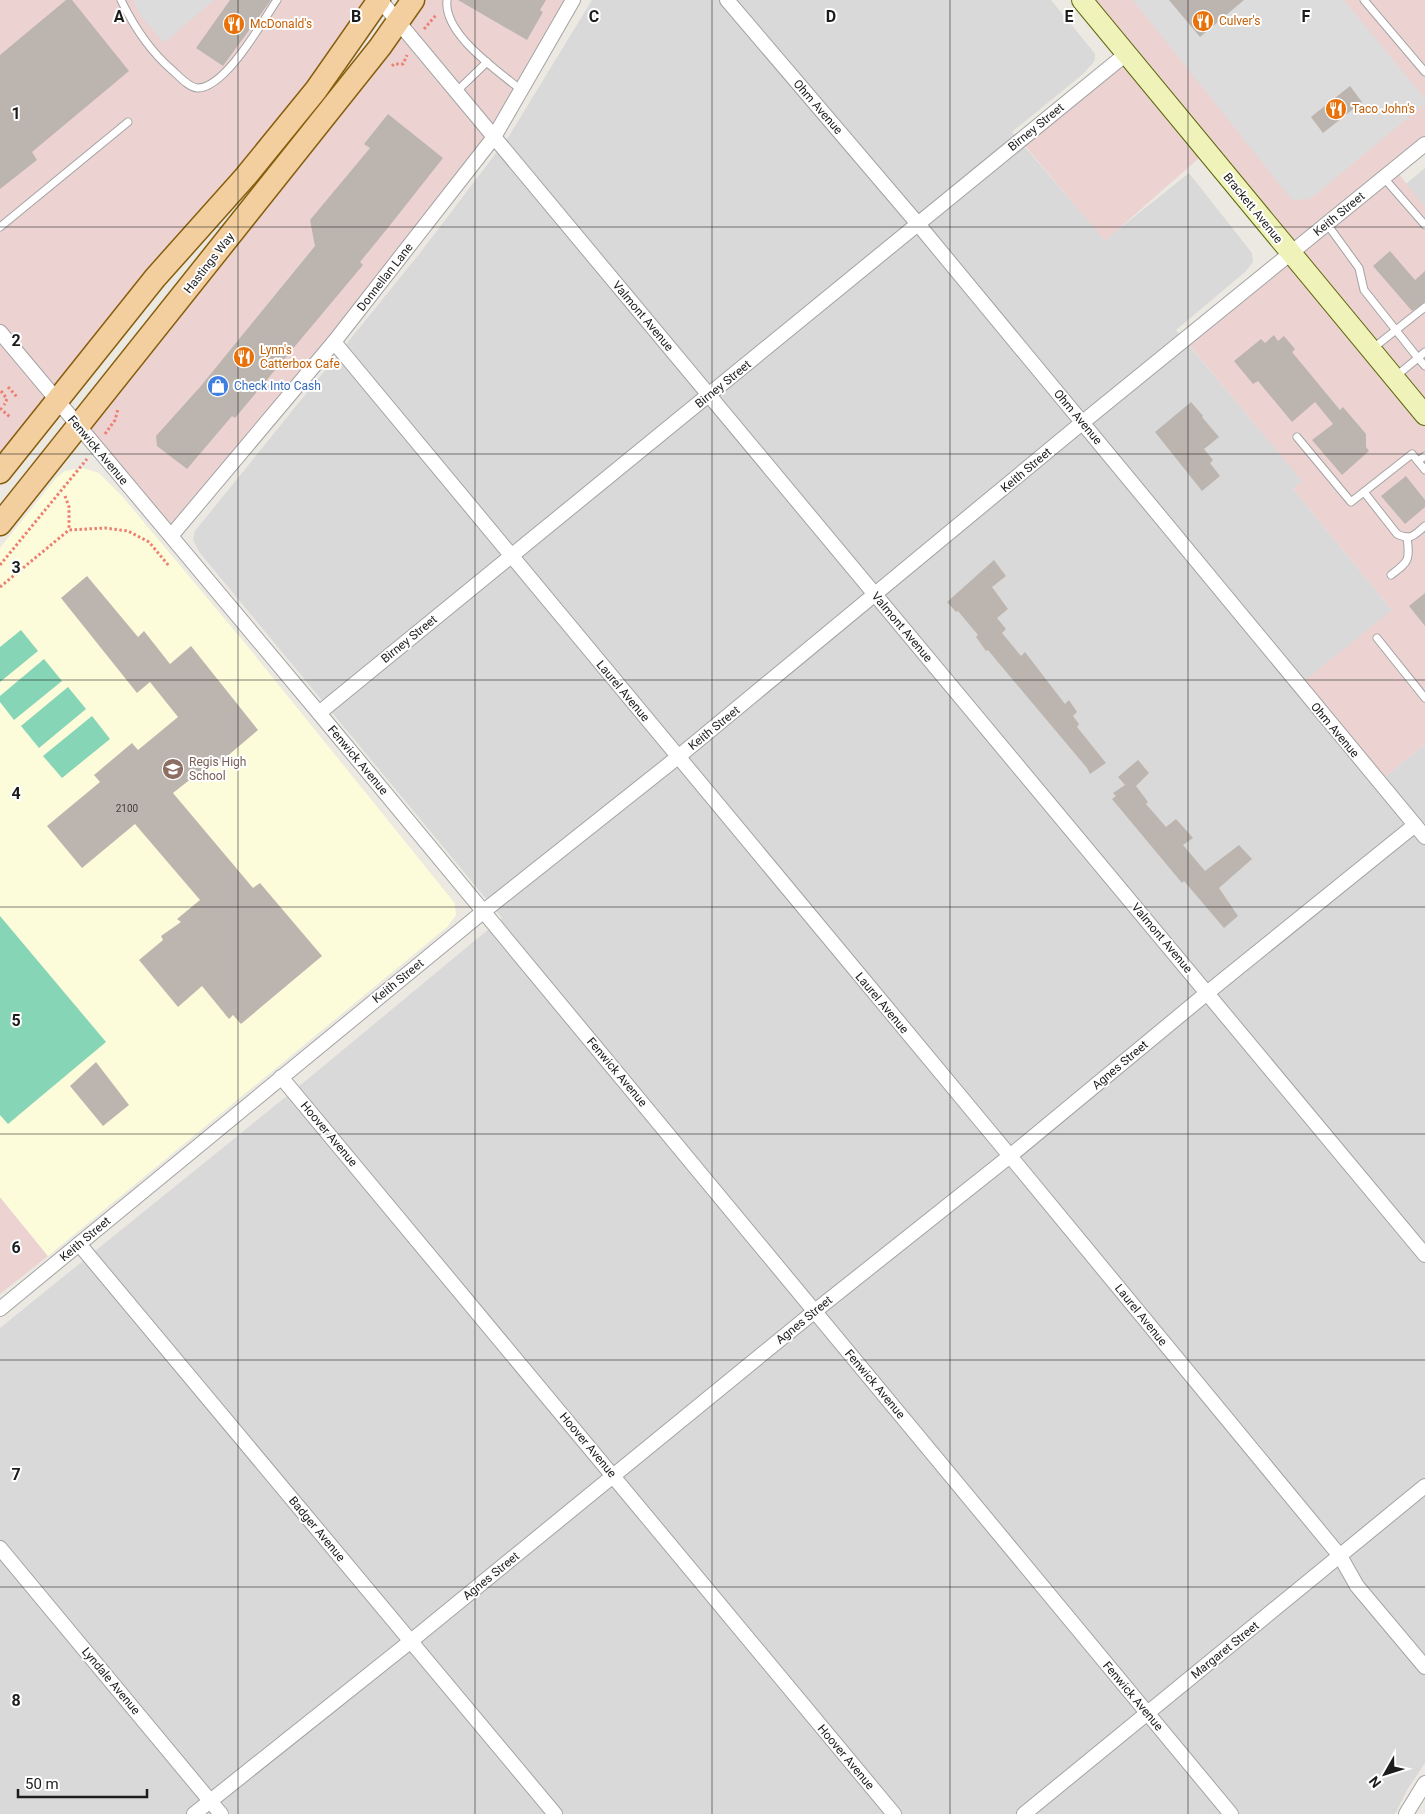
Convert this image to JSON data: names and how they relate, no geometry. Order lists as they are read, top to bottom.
{
  "streets": {
    "main road": ["Brackett Avenue", "Hastings Way"],
    "street": [
      "Ohm Avenue",
      "Birney Street",
      "Keith Street",
      "Donnellan Lane",
      "Valmont Avenue",
      "Fenwick Avenue",
      "Laurel Avenue",
      "Agnes Street",
      "Hoover Avenue",
      "Badger Avenue",
      "Margaret Street",
      "Lyndale Avenue"
    ]
  },
  "crossings": [
    ["Ohm Avenue", "Birney Street"],
    ["Ohm Avenue", "Keith Street"],
    ["Ohm Avenue", "Agnes Street"],
    ["Birney Street", "Brackett Avenue"],
    ["Birney Street", "Valmont Avenue"],
    ["Birney Street", "Fenwick Avenue"],
    ["Birney Street", "Laurel Avenue"],
    ["Brackett Avenue", "Keith Street"],
    ["Keith Street", "Valmont Avenue"],
    ["Keith Street", "Fenwick Avenue"],
    ["Keith Street", "Laurel Avenue"],
    ["Keith Street", "Hoover Avenue"],
    ["Keith Street", "Badger Avenue"],
    ["Hastings Way", "Valmont Avenue"],
    ["Hastings Way", "Fenwick Avenue"],
    ["Donnellan Lane", "Valmont Avenue"],
    ["Donnellan Lane", "Fenwick Avenue"],
    ["Donnellan Lane", "Laurel Avenue"],
    ["Valmont Avenue", "Agnes Street"],
    ["Fenwick Avenue", "Agnes Street"],
    ["Fenwick Avenue", "Margaret Street"],
    ["Laurel Avenue", "Agnes Street"],
    ["Laurel Avenue", "Margaret Street"],
    ["Agnes Street", "Hoover Avenue"],
    ["Agnes Street", "Badger Avenue"],
    ["Agnes Street", "Lyndale Avenue"]
  ],
  "places": {
    "restaurant": [
      "Culver's",
      "McDonald's",
      "Taco John's",
      "Lynn's Catterbox Cafe"
    ],
    "shop": ["Check Into Cash"],
    "school or university": ["Regis High School"]
  },
  "house_numbers": ["2100"],
  "scale_bar": "50 m",
  "north": "bottom left",
  "grid": {
    "columns": [
      "A",
      "B",
      "C",
      "D",
      "E",
      "F"
    ],
    "rows": [
      "1",
      "2",
      "3",
      "4",
      "5",
      "6",
      "7",
      "8"
    ]
  }
}
